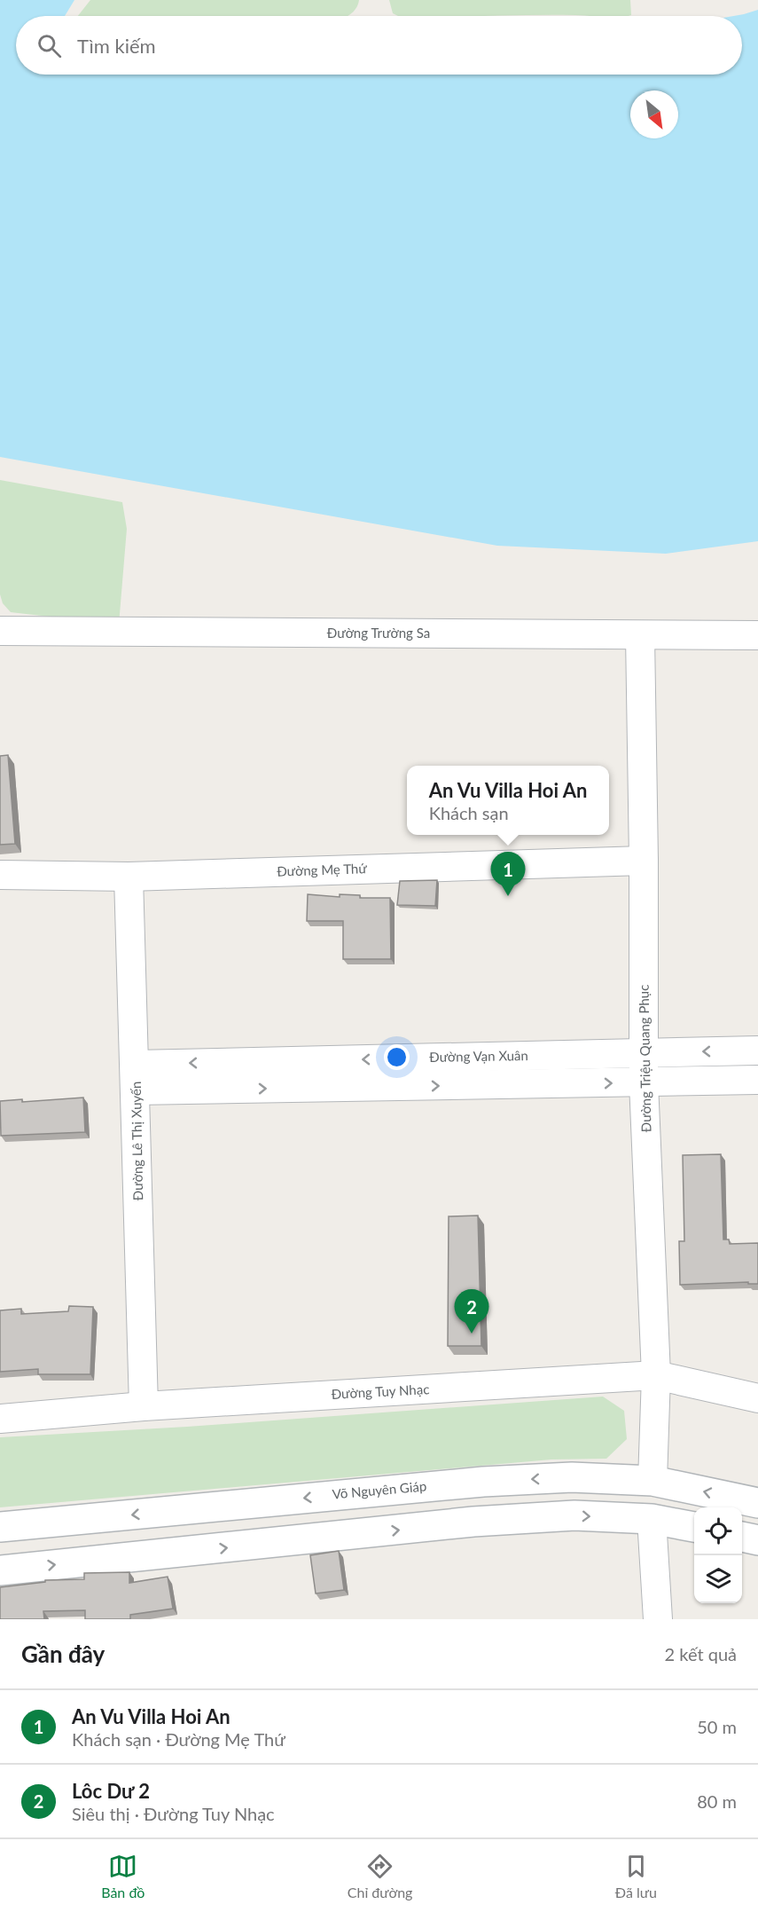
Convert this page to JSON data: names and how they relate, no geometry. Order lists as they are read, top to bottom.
{
  "streets": {
    "main road": ["Võ Nguyên Giáp"],
    "street": [
      "Đường Trường Sa",
      "Đường Mẹ Thứ",
      "Đường Vạn Xuân",
      "Đường Triệu Quang Phục",
      "Đường Lê Thị Xuyến",
      "Đường Tuy Nhạc"
    ]
  },
  "crossings": [
    ["Đường Trường Sa", "Đường Triệu Quang Phục"],
    ["Đường Mẹ Thứ", "Đường Triệu Quang Phục"],
    ["Đường Mẹ Thứ", "Đường Lê Thị Xuyến"],
    ["Đường Vạn Xuân", "Đường Triệu Quang Phục"],
    ["Đường Vạn Xuân", "Đường Lê Thị Xuyến"],
    ["Đường Triệu Quang Phục", "Đường Tuy Nhạc"],
    ["Đường Triệu Quang Phục", "Võ Nguyên Giáp"],
    ["Đường Lê Thị Xuyến", "Đường Tuy Nhạc"]
  ],
  "north": "bottom right",
  "page": {
    "search": "Tìm kiếm",
    "popup": ["An Vu Villa Hoi An", "Khách sạn"],
    "pins": ["1", "2"],
    "heading": ["Gần đây", "2 kết quả"],
    "list": [
      {
        "mark": "1",
        "name": "An Vu Villa Hoi An",
        "note": "Khách sạn · Đường Mẹ Thứ",
        "value": "50 m"
      },
      {
        "mark": "2",
        "name": "Lôc Dư 2",
        "note": "Siêu thị · Đường Tuy Nhạc",
        "value": "80 m"
      }
    ],
    "nav": ["Bản đồ", "Chỉ đường", "Đã lưu"]
  }
}
